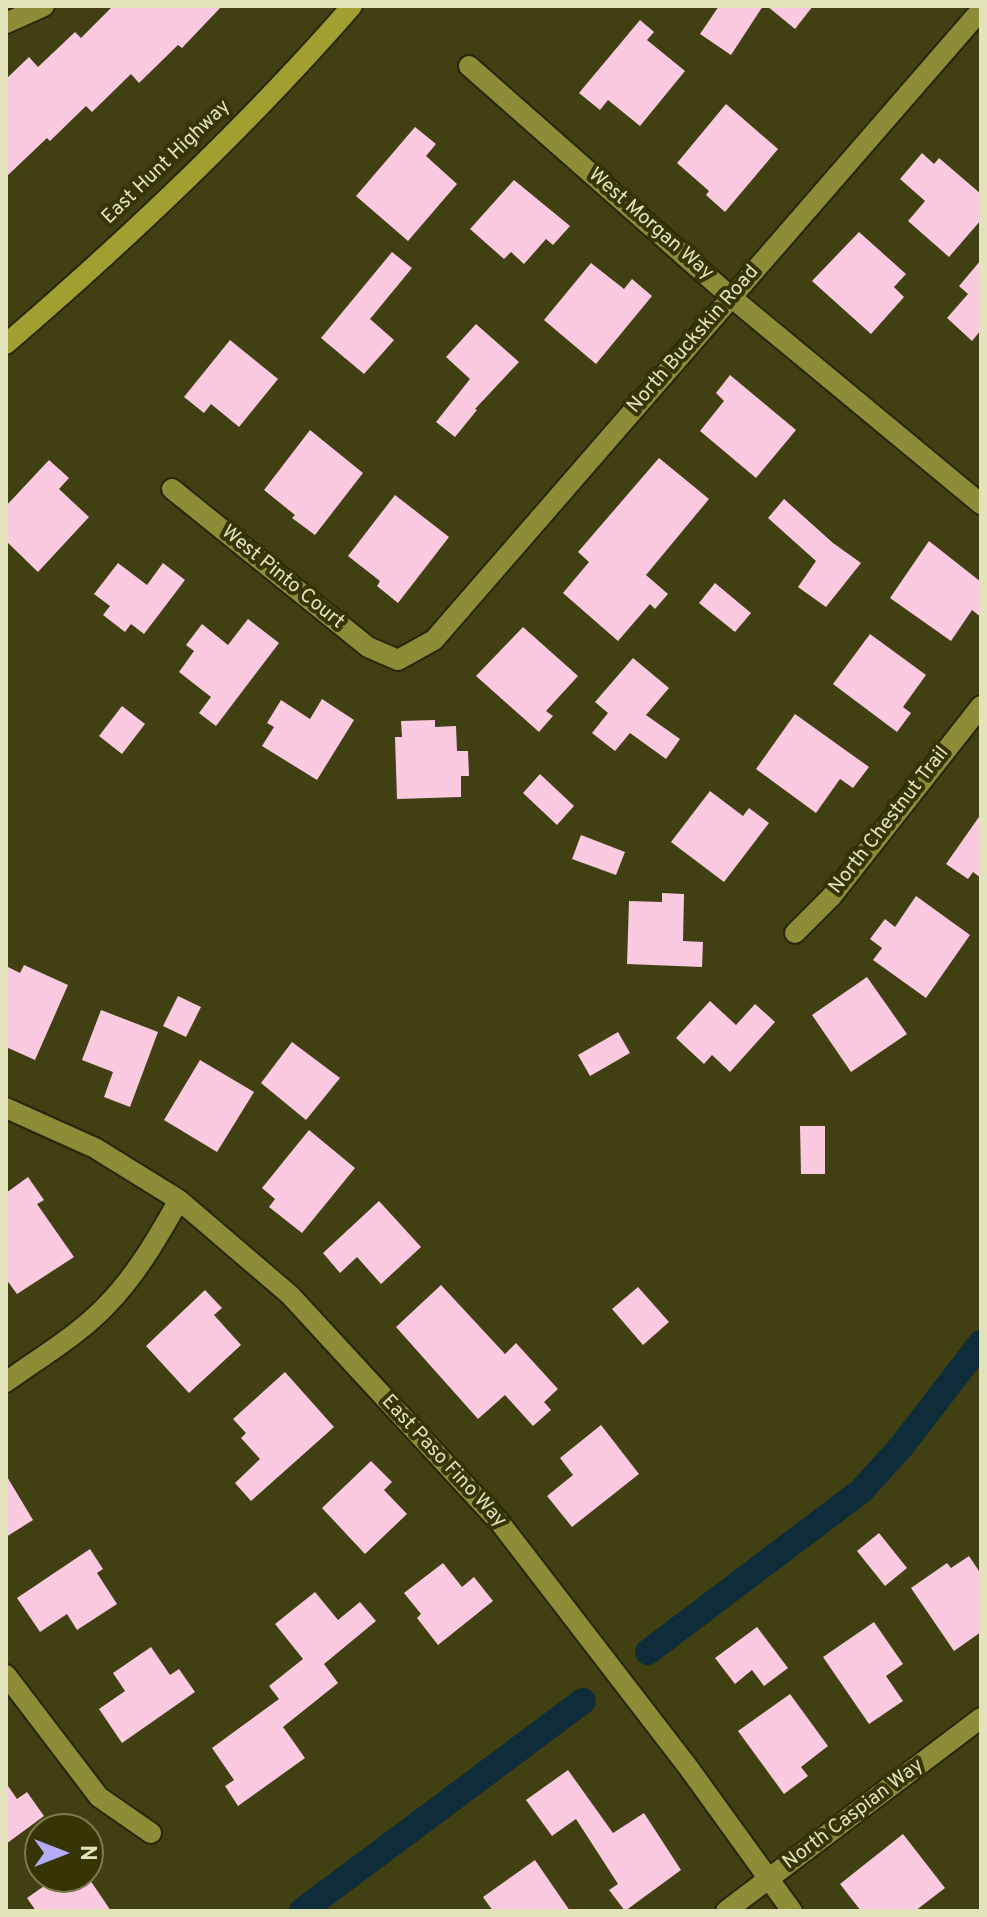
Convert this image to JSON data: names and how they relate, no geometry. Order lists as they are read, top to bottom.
{
  "streets": {
    "main road": ["East Hunt Highway"],
    "street": [
      "West Morgan Way",
      "North Buckskin Road",
      "West Pinto Court",
      "North Chestnut Trail",
      "East Paso Fino Way",
      "North Caspian Way"
    ]
  },
  "crossings": [
    ["West Morgan Way", "North Buckskin Road"],
    ["North Buckskin Road", "West Pinto Court"],
    ["East Paso Fino Way", "North Caspian Way"]
  ],
  "north": "right"
}
